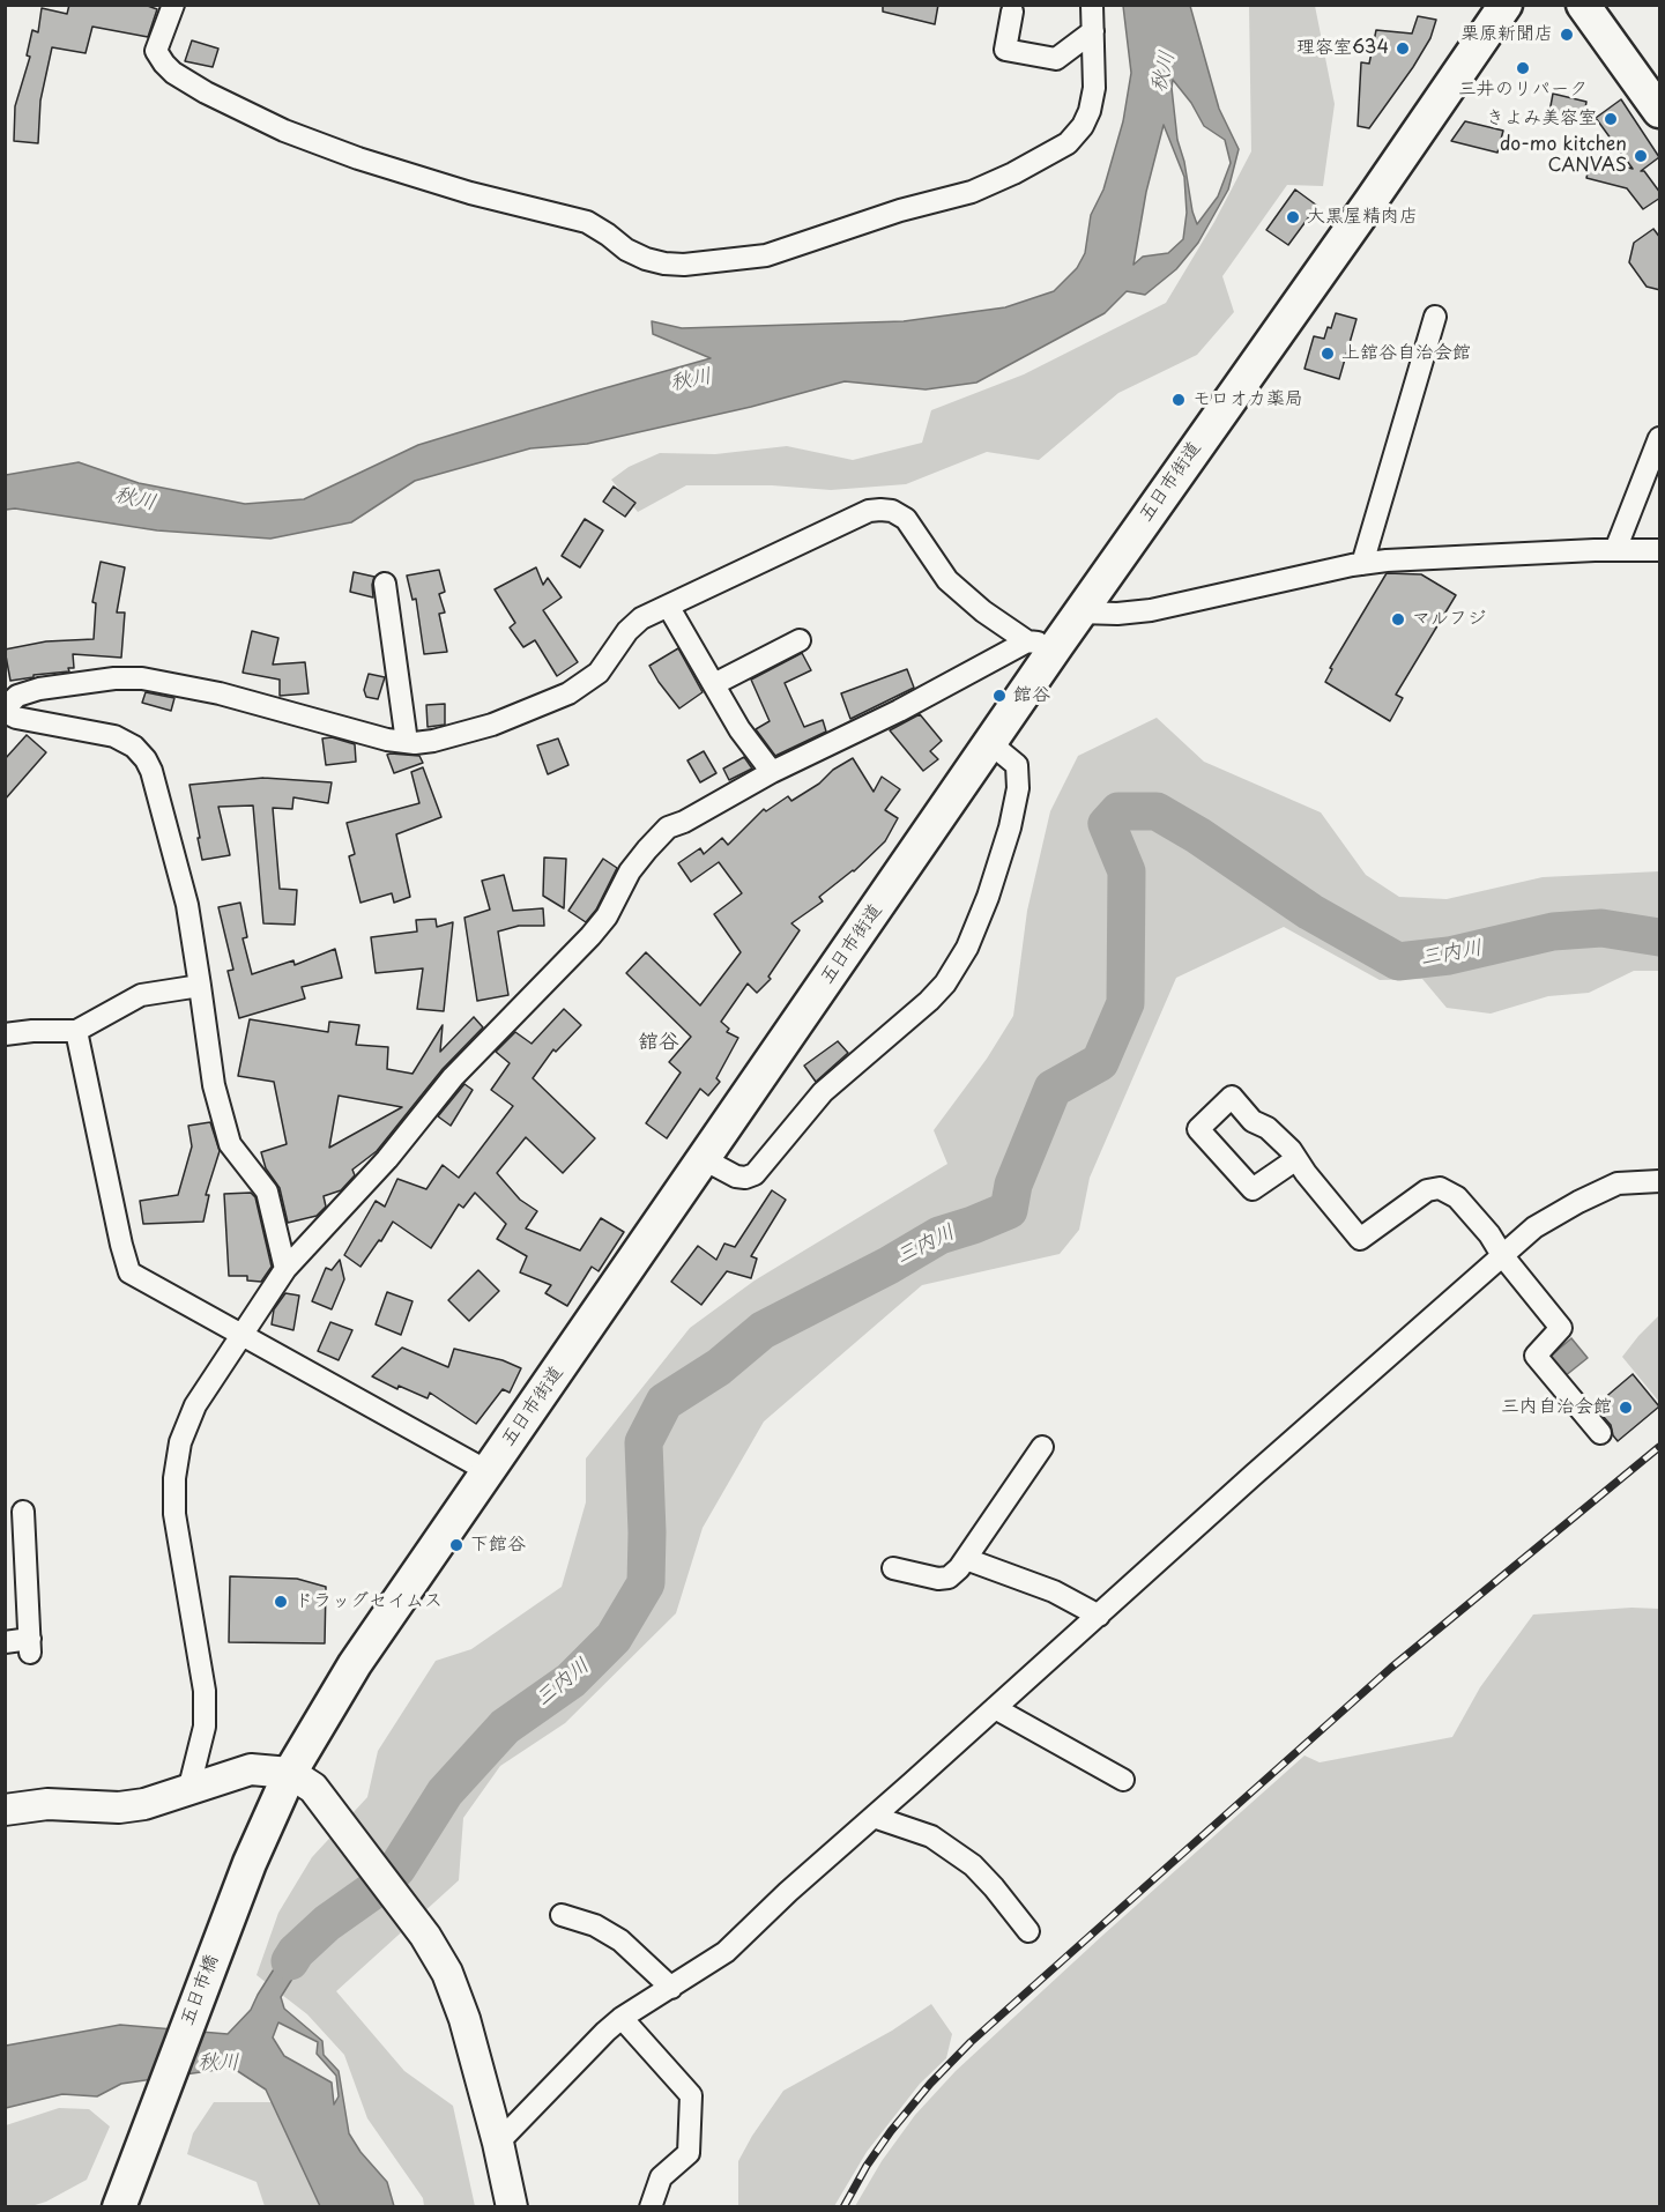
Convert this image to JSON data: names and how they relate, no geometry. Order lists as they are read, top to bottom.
{
  "streets": {
    "main road": ["五日市街道", "五日市橋"]
  },
  "crossings": [
    ["五日市街道", "五日市橋"]
  ],
  "districts": ["舘谷"],
  "water": ["秋川", "三内川"],
  "places": [
    "栗原新聞店",
    "理容室634",
    "三井のリパーク",
    "きよみ美容室",
    "do-mo kitchen CANVAS",
    "大黒屋精肉店",
    "上舘谷自治会館",
    "モロオカ薬局",
    "マルフジ",
    "館谷",
    "三内自治会館",
    "下館谷",
    "ドラッグセイムス"
  ]
}
